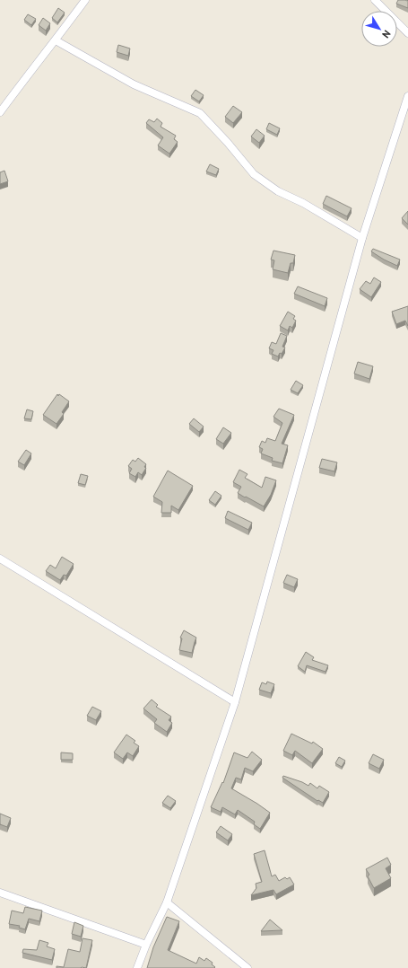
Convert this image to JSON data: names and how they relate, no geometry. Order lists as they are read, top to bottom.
{
  "north": "bottom right"
}
